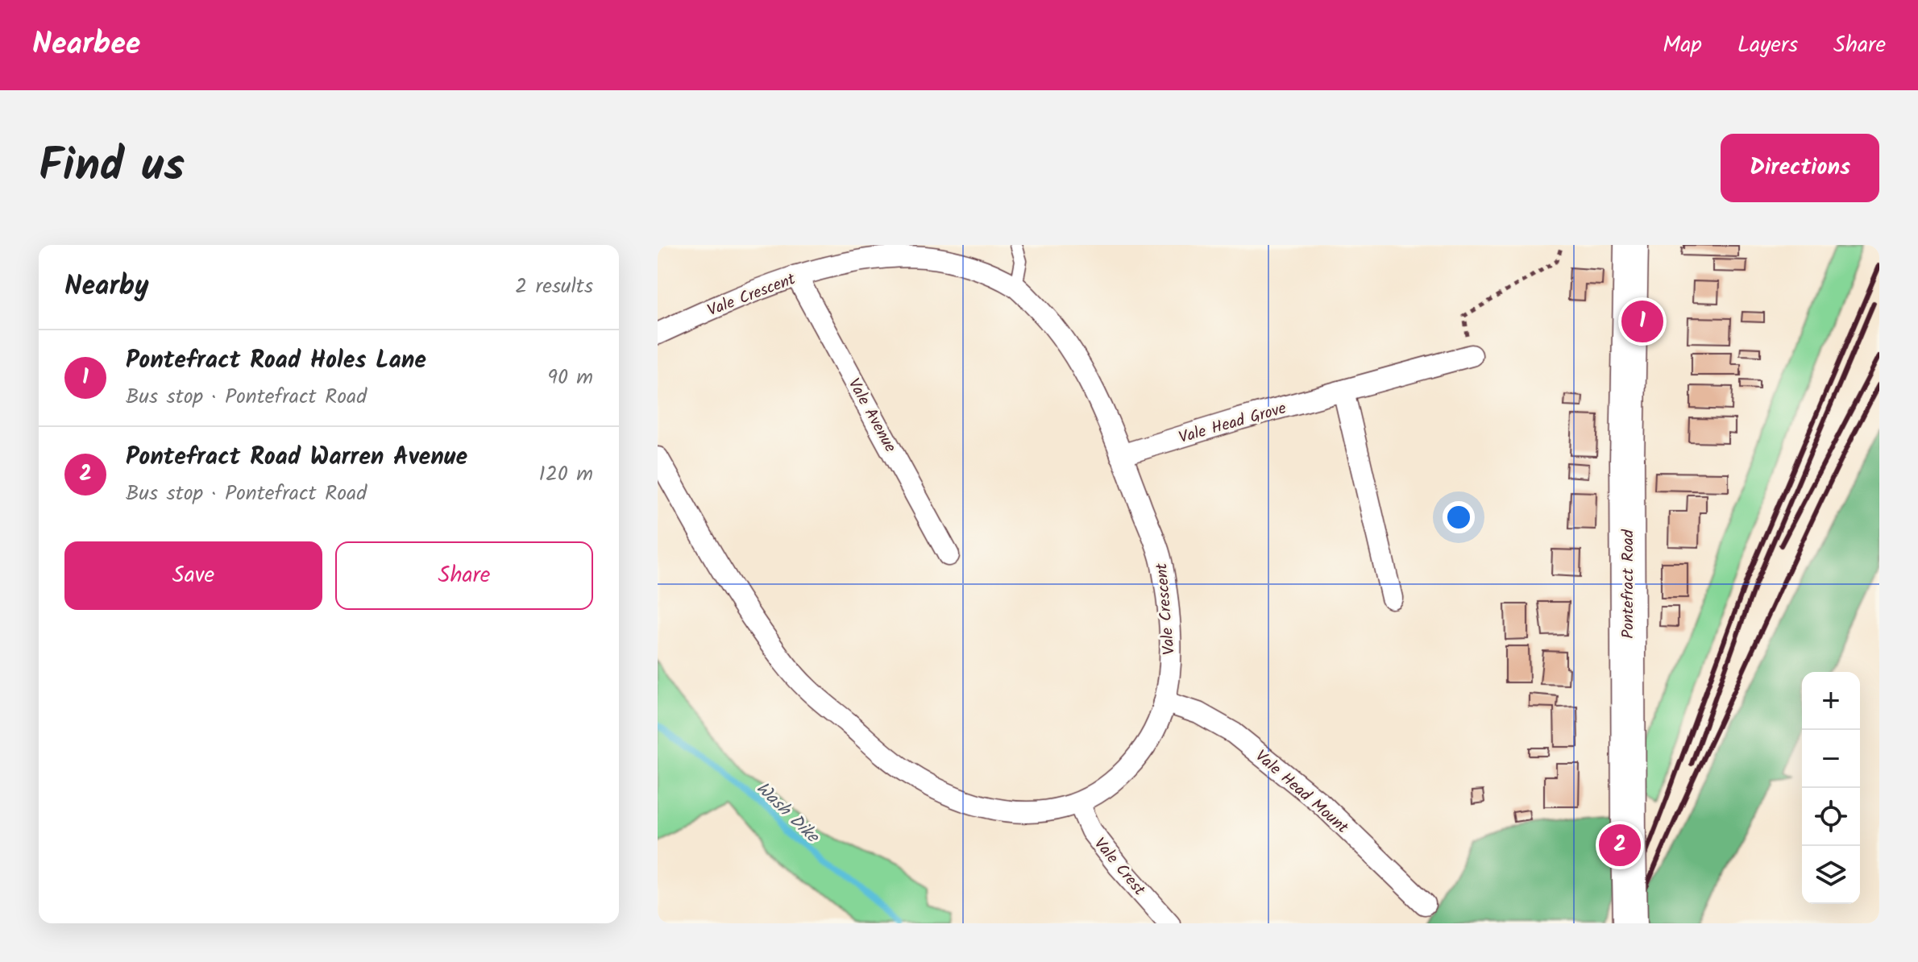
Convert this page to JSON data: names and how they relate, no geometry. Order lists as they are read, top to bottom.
{
  "streets": {
    "main road": ["Pontefract Road"],
    "street": [
      "Vale Crescent",
      "Vale Avenue",
      "Vale Head Grove",
      "Vale Head Mount",
      "Vale Crest"
    ]
  },
  "crossings": [
    ["Vale Crescent", "Vale Avenue"],
    ["Vale Crescent", "Vale Head Grove"],
    ["Vale Crescent", "Vale Head Mount"],
    ["Vale Crescent", "Vale Crest"]
  ],
  "water": ["Wash Dike"],
  "page": {
    "header": "Nearbee",
    "nav": ["Map", "Layers", "Share"],
    "title": "Find us",
    "buttons": [
      "Directions",
      ["Save", "Share"]
    ],
    "heading": ["Nearby", "2 results"],
    "pins": ["1", "2"],
    "list": [
      {
        "mark": "1",
        "name": "Pontefract Road Holes Lane",
        "note": "Bus stop · Pontefract Road",
        "value": "90 m"
      },
      {
        "mark": "2",
        "name": "Pontefract Road Warren Avenue",
        "note": "Bus stop · Pontefract Road",
        "value": "120 m"
      }
    ],
    "map_buttons": ["+", "−"]
  }
}
